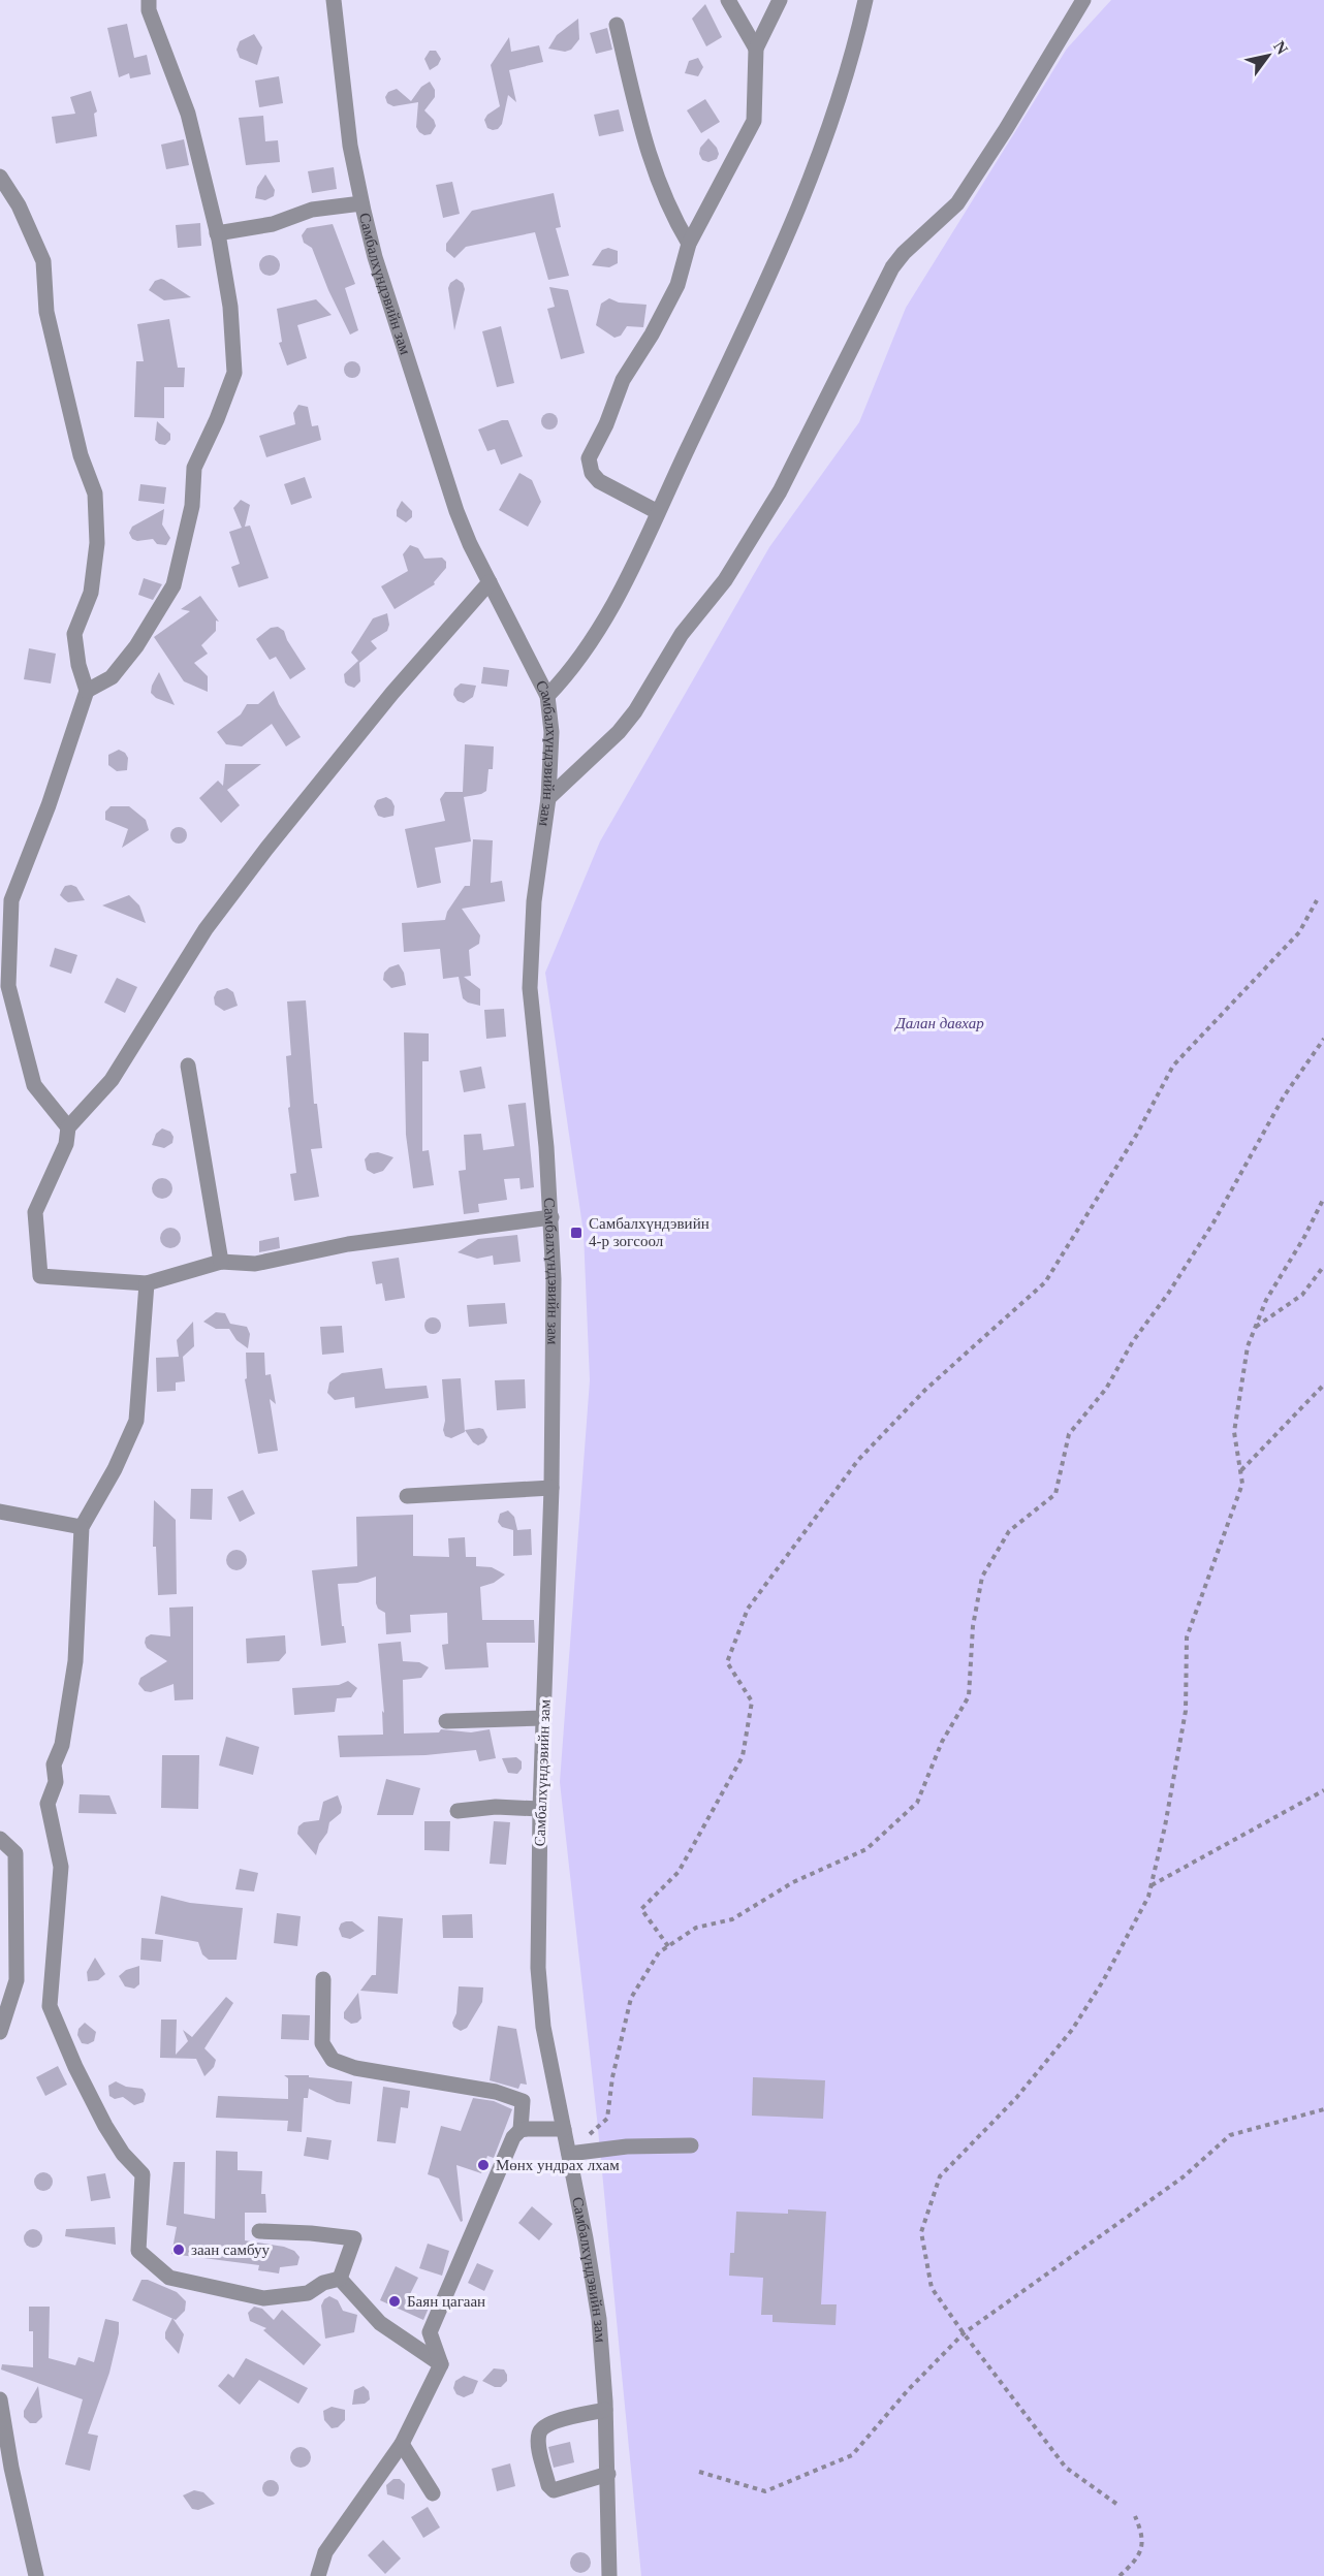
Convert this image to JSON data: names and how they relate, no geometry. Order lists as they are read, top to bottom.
{
  "streets": {
    "street": ["Самбалхүндэвийн зам"]
  },
  "parks": ["Далан давхар"],
  "places": {
    "transit": ["Самбалхүндэвийн 4-р зогсоол"],
    "other": ["Мөнх ундрах лхам", "заан самбуу", "Баян цагаан"]
  },
  "north": "top right"
}
